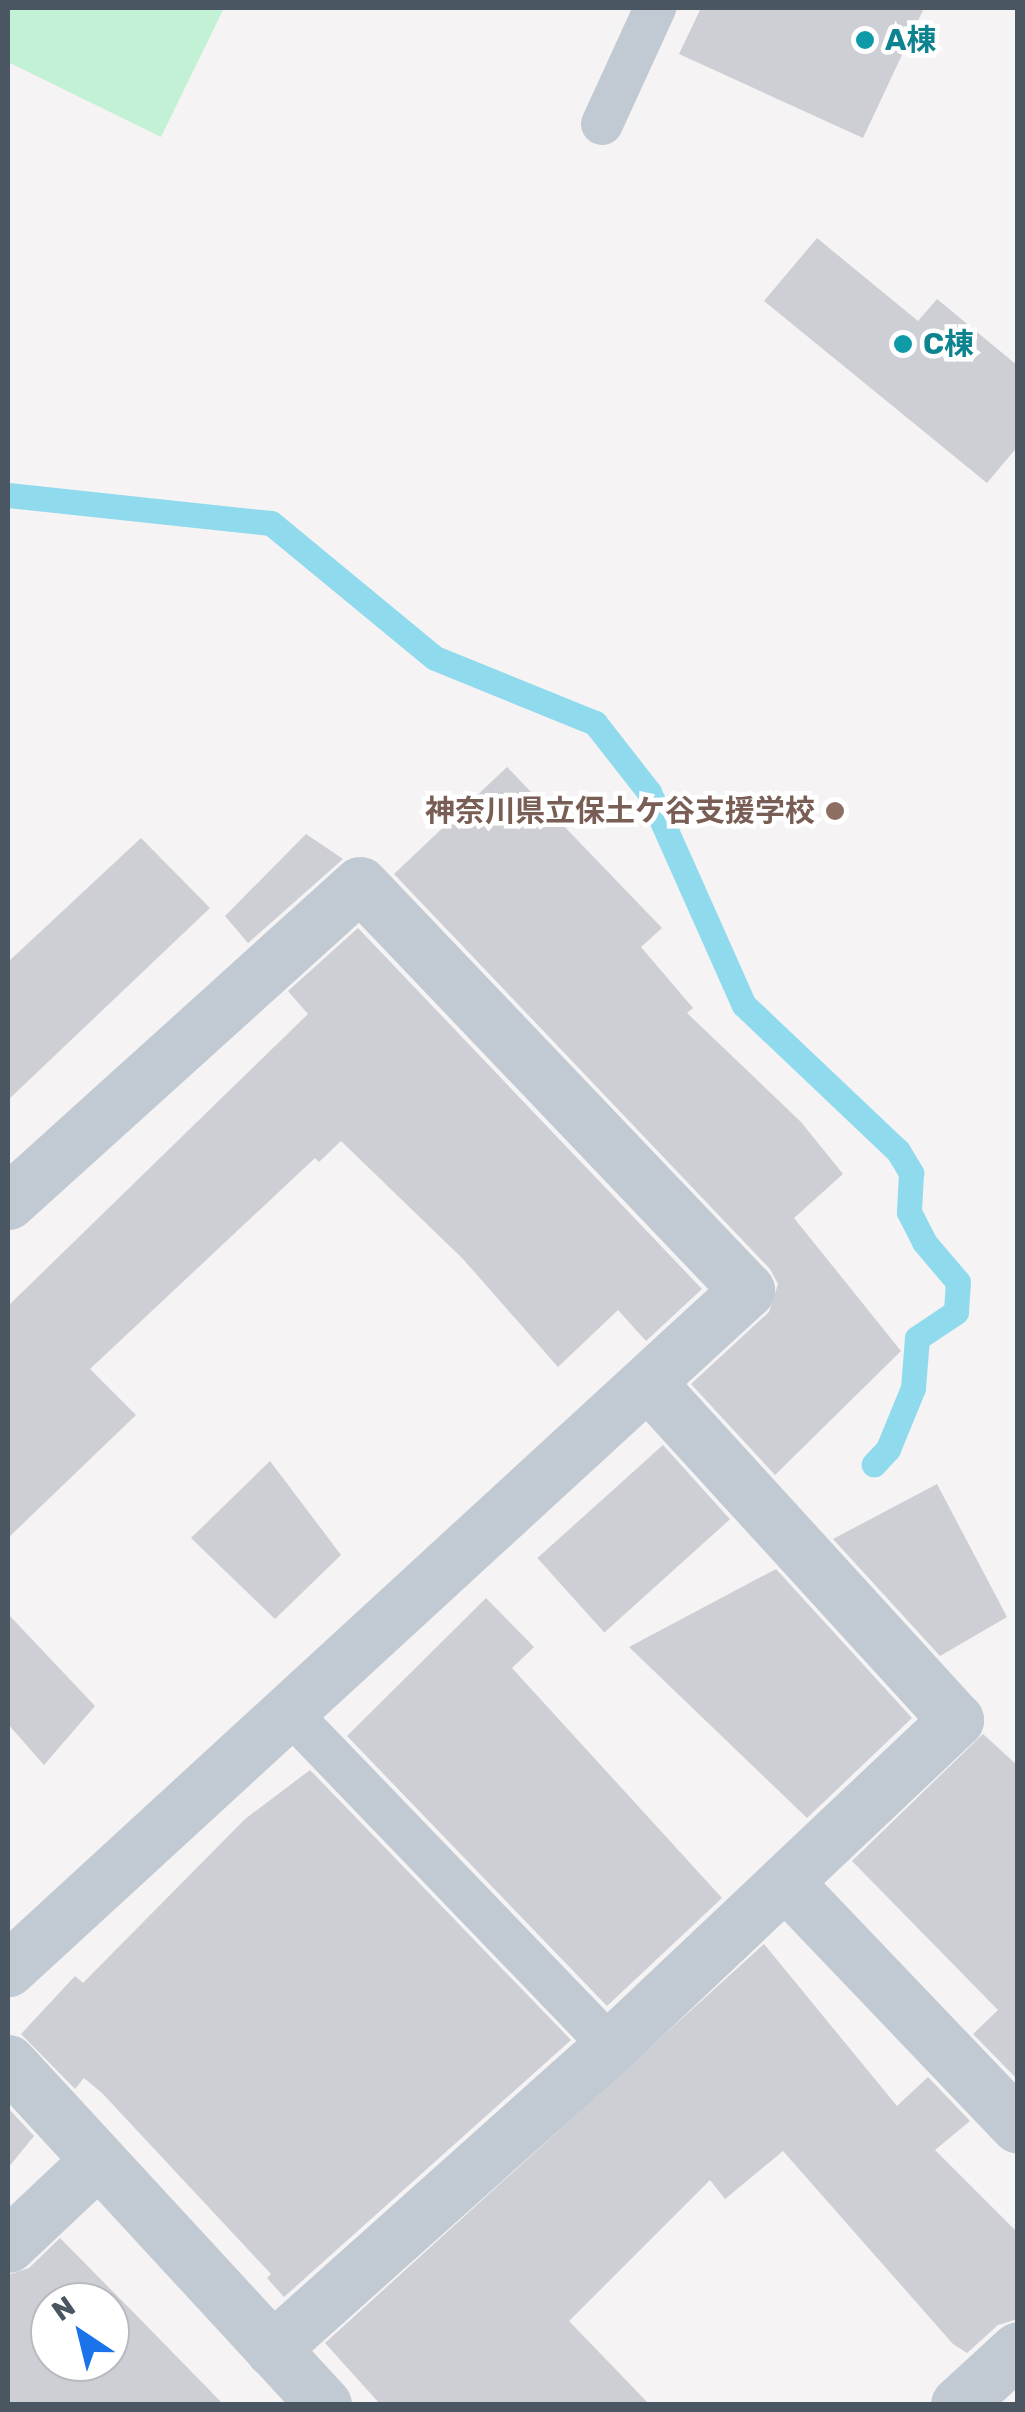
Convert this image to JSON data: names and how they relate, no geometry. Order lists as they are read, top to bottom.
{
  "places": ["A棟", "C棟", "神奈川県立保土ケ谷支援学校"],
  "north": "top left"
}
